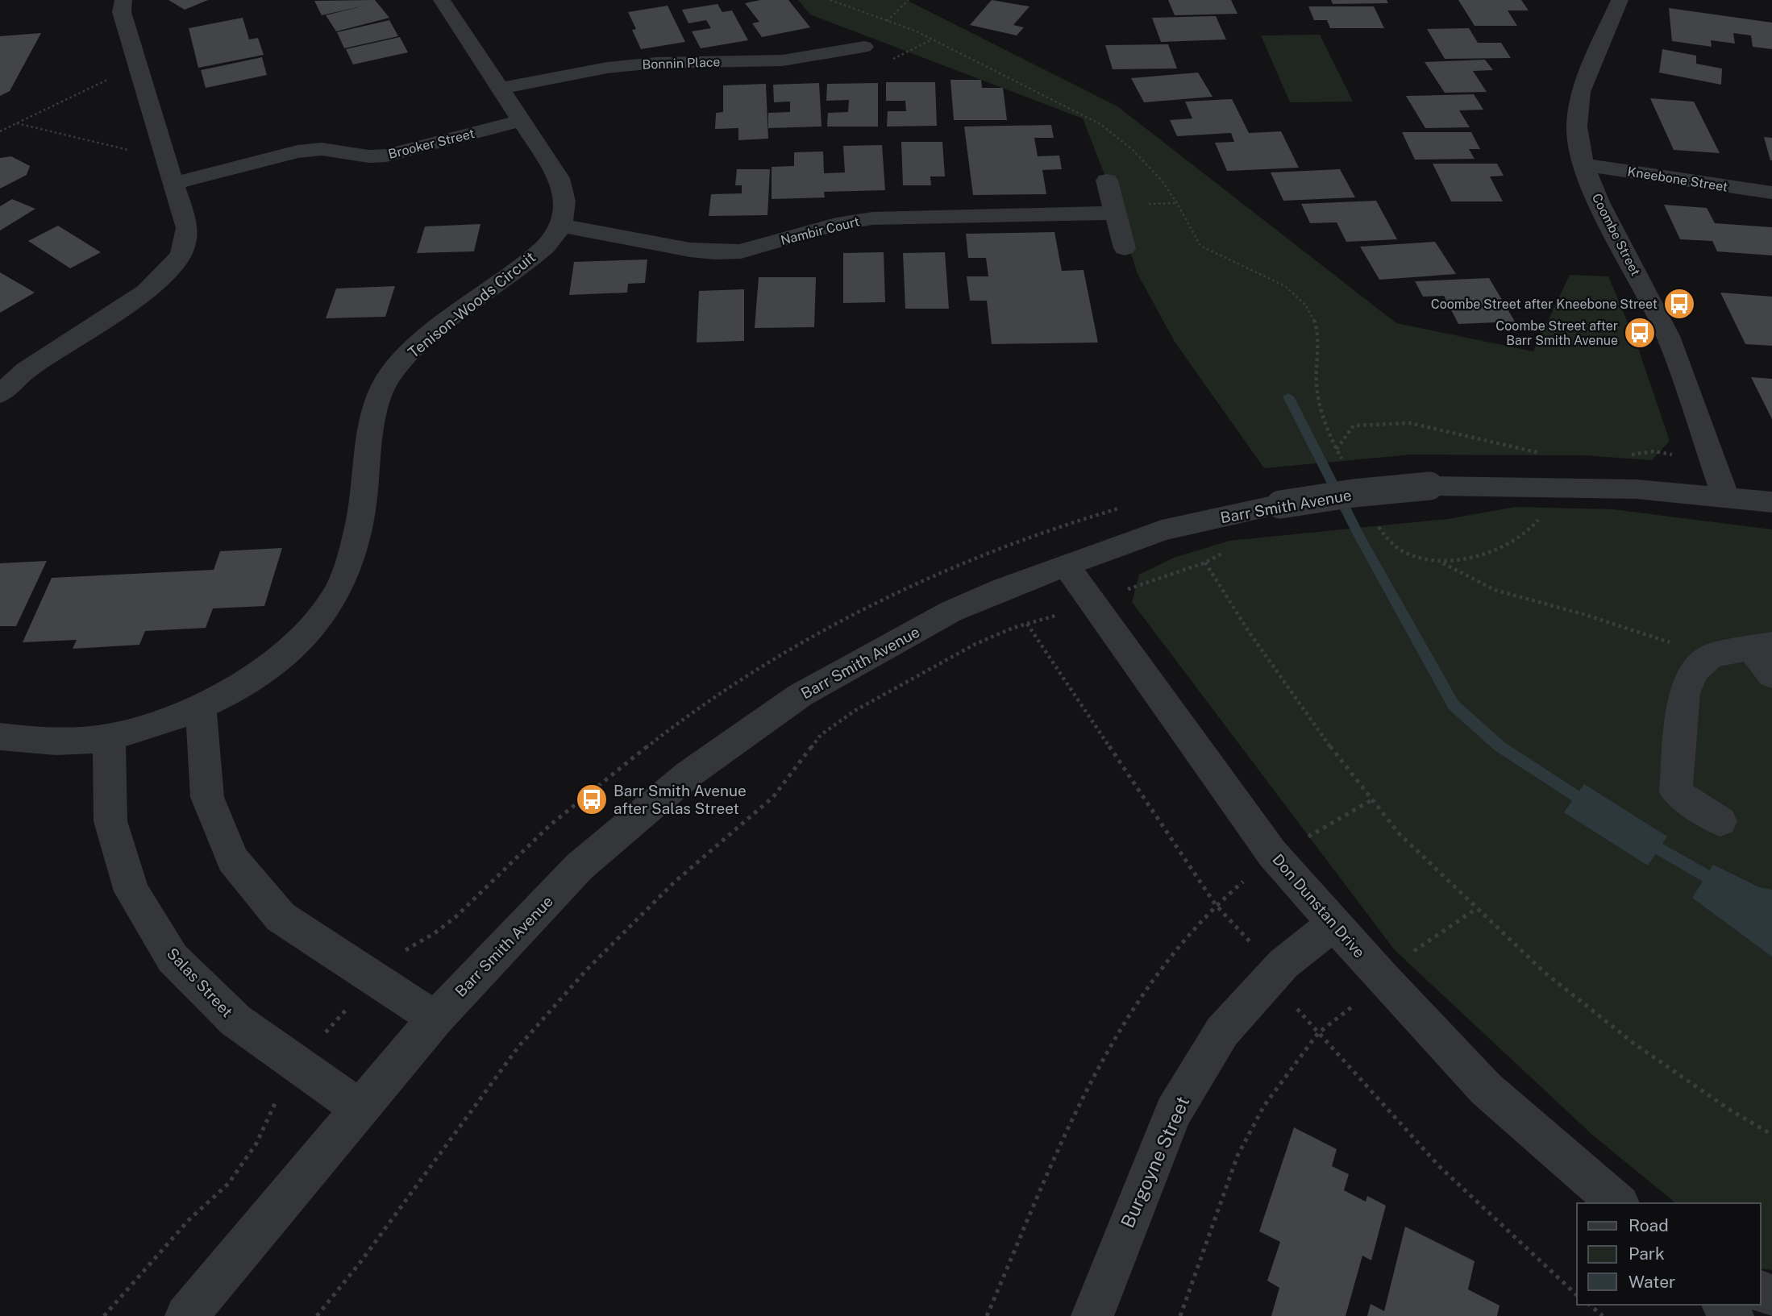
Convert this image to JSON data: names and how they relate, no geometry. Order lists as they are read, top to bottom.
{
  "streets": {
    "street": [
      "Bonnin Place",
      "Brooker Street",
      "Kneebone Street",
      "Nambir Court",
      "Coombe Street",
      "Tenison-Woods Circuit",
      "Barr Smith Avenue",
      "Don Dunstan Drive",
      "Salas Street",
      "Burgoyne Street"
    ]
  },
  "crossings": [
    ["Bonnin Place", "Tenison-Woods Circuit"],
    ["Brooker Street", "Tenison-Woods Circuit"],
    ["Kneebone Street", "Coombe Street"],
    ["Nambir Court", "Tenison-Woods Circuit"],
    ["Coombe Street", "Barr Smith Avenue"],
    ["Tenison-Woods Circuit", "Salas Street"],
    ["Barr Smith Avenue", "Don Dunstan Drive"],
    ["Barr Smith Avenue", "Salas Street"],
    ["Don Dunstan Drive", "Burgoyne Street"]
  ],
  "places": {
    "bus stop": ["Coombe Street after Kneebone Street", "Coombe Street after Barr Smith Avenue", "Barr Smith Avenue after Salas Street"]
  },
  "legend": ["Road", "Park", "Water"]
}
